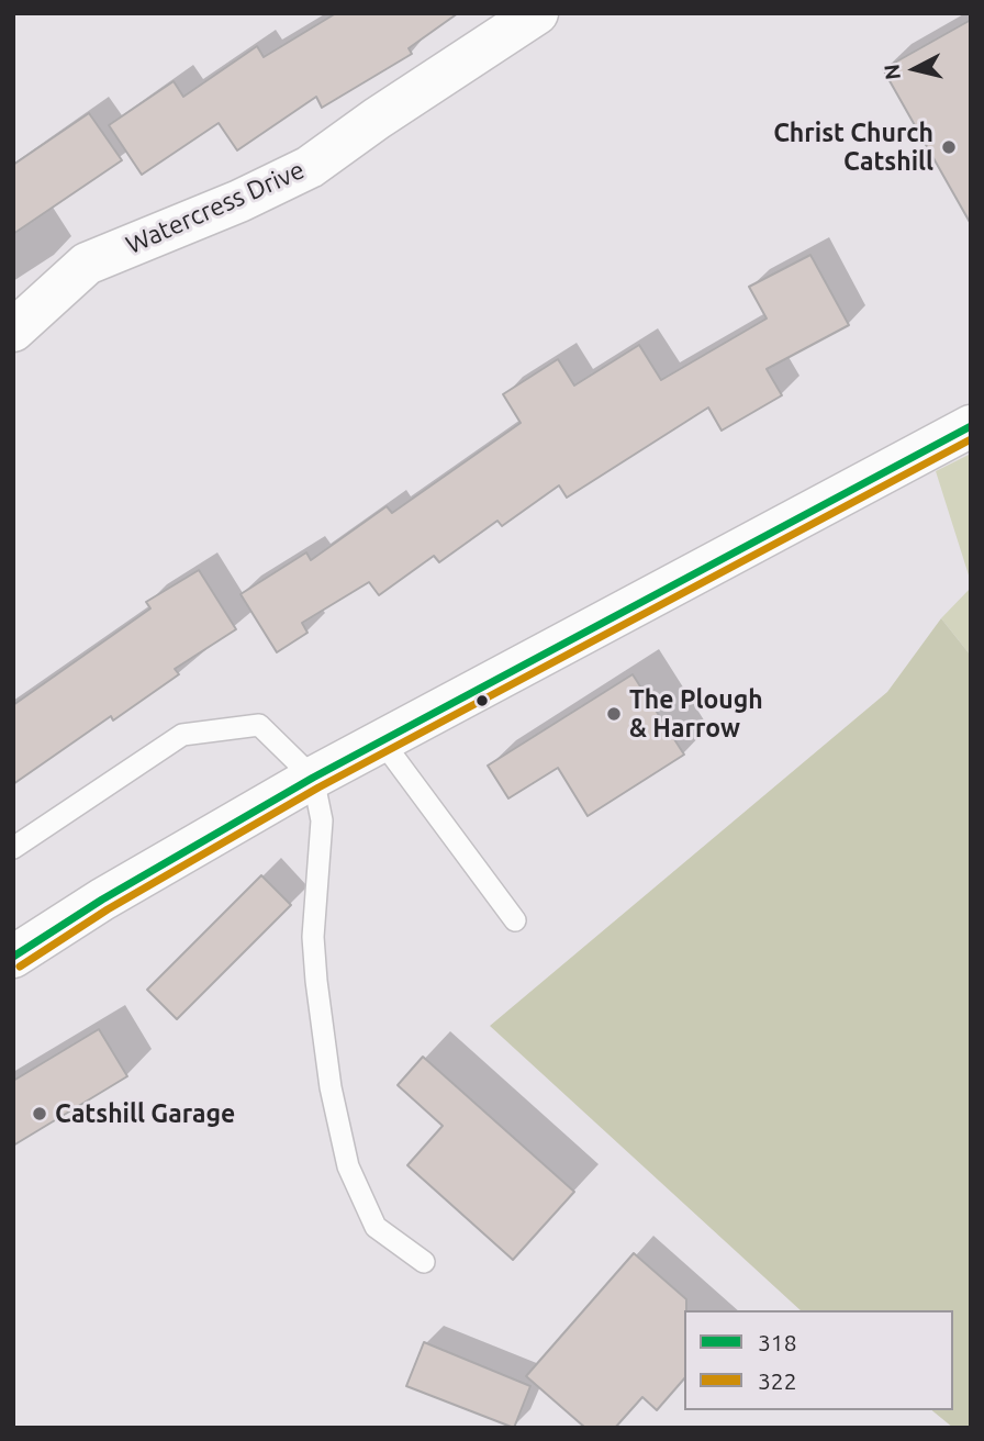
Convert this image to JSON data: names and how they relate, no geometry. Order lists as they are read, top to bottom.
{
  "streets": {
    "main road": ["Watercress Drive"]
  },
  "places": ["Christ Church Catshill", "The Plough & Harrow", "Catshill Garage"],
  "lines": ["transit line 318", "transit line 322"],
  "legend": ["318", "322"],
  "north": "left"
}
